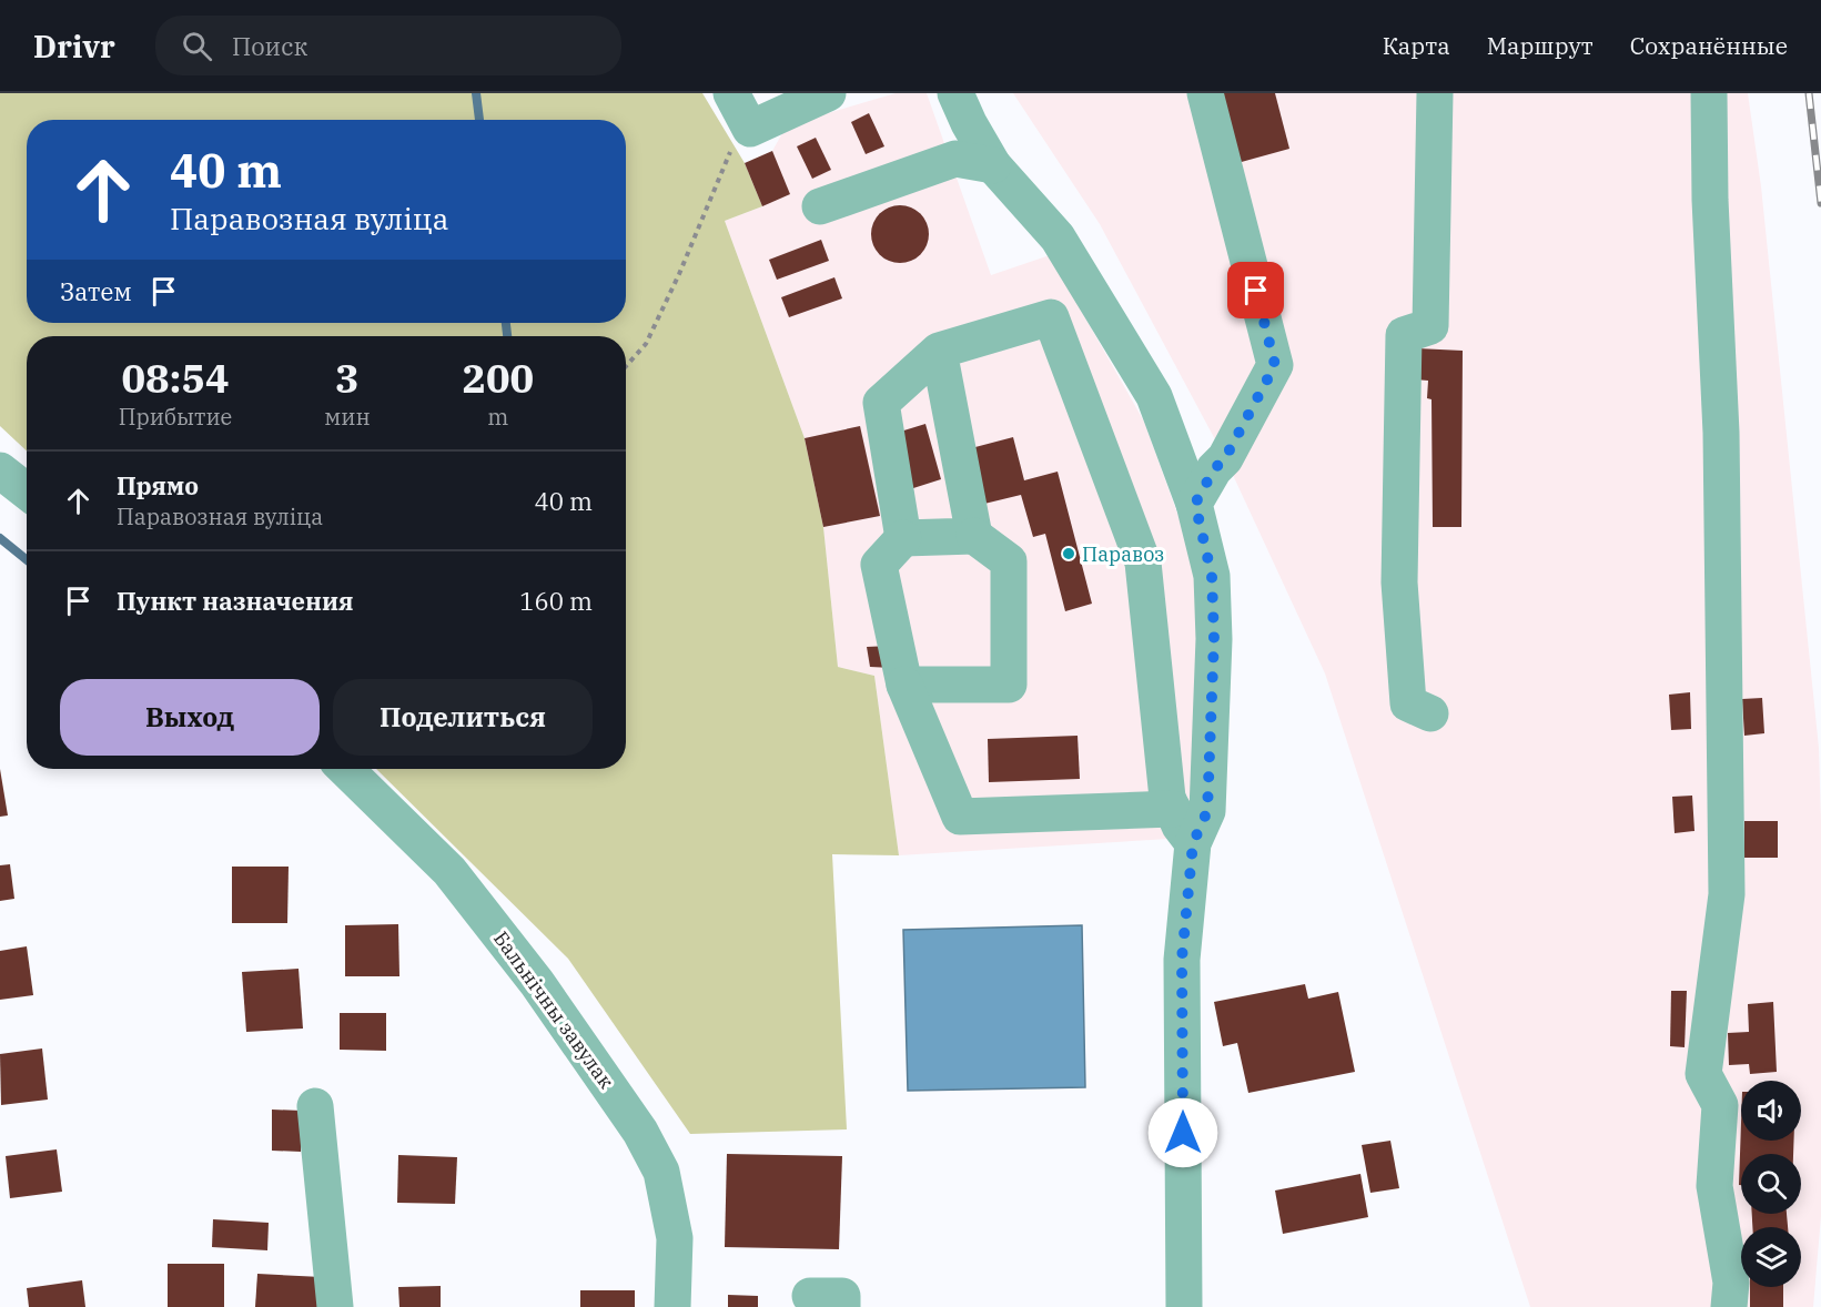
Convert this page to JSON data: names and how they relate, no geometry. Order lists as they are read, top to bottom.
{
  "streets": {
    "street": ["Бальнічны завулак"]
  },
  "places": ["Паравоз"],
  "page": {
    "header": "Drivr",
    "search": "Поиск",
    "nav": ["Карта", "Маршрут", "Сохранённые"],
    "turn": ["40 m", "Паравозная вуліца"],
    "then": "Затем",
    "eta": [
      "08:54",
      "Прибытие",
      "3",
      "мин",
      "200",
      "m"
    ],
    "list": [
      {
        "name": "Прямо",
        "note": "Паравозная вуліца",
        "value": "40 m"
      },
      {
        "name": "Пункт назначения",
        "value": "160 m"
      }
    ],
    "buttons": ["Выход", "Поделиться"]
  }
}
